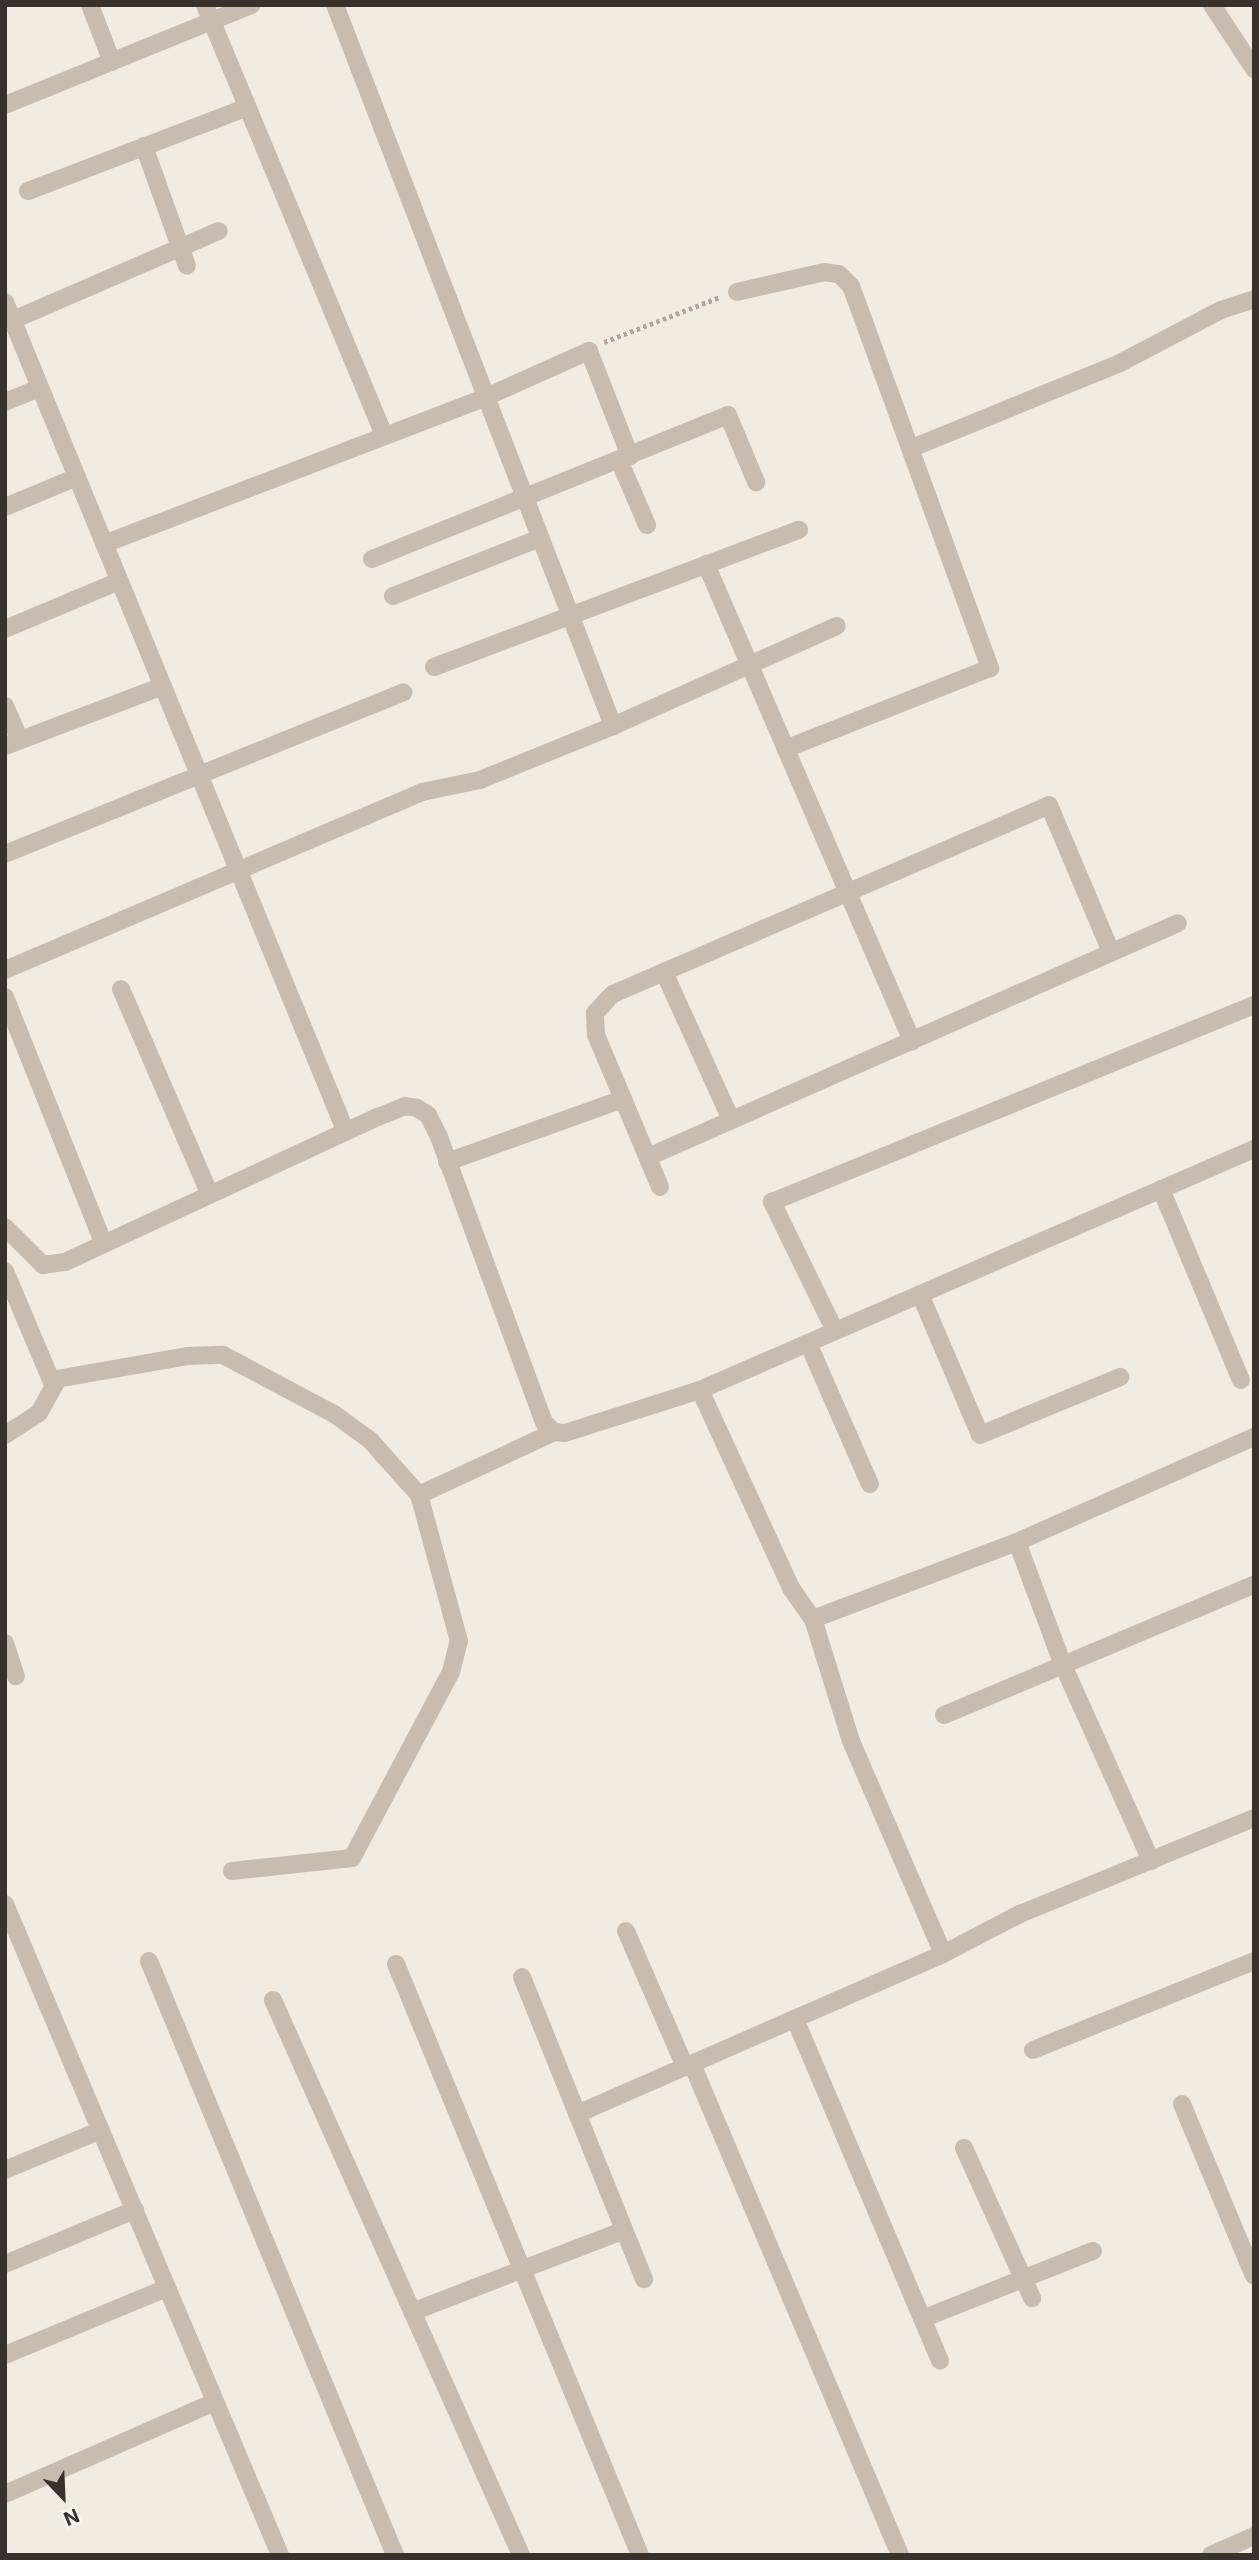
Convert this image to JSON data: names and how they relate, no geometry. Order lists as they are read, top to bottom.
{
  "north": "bottom right"
}
